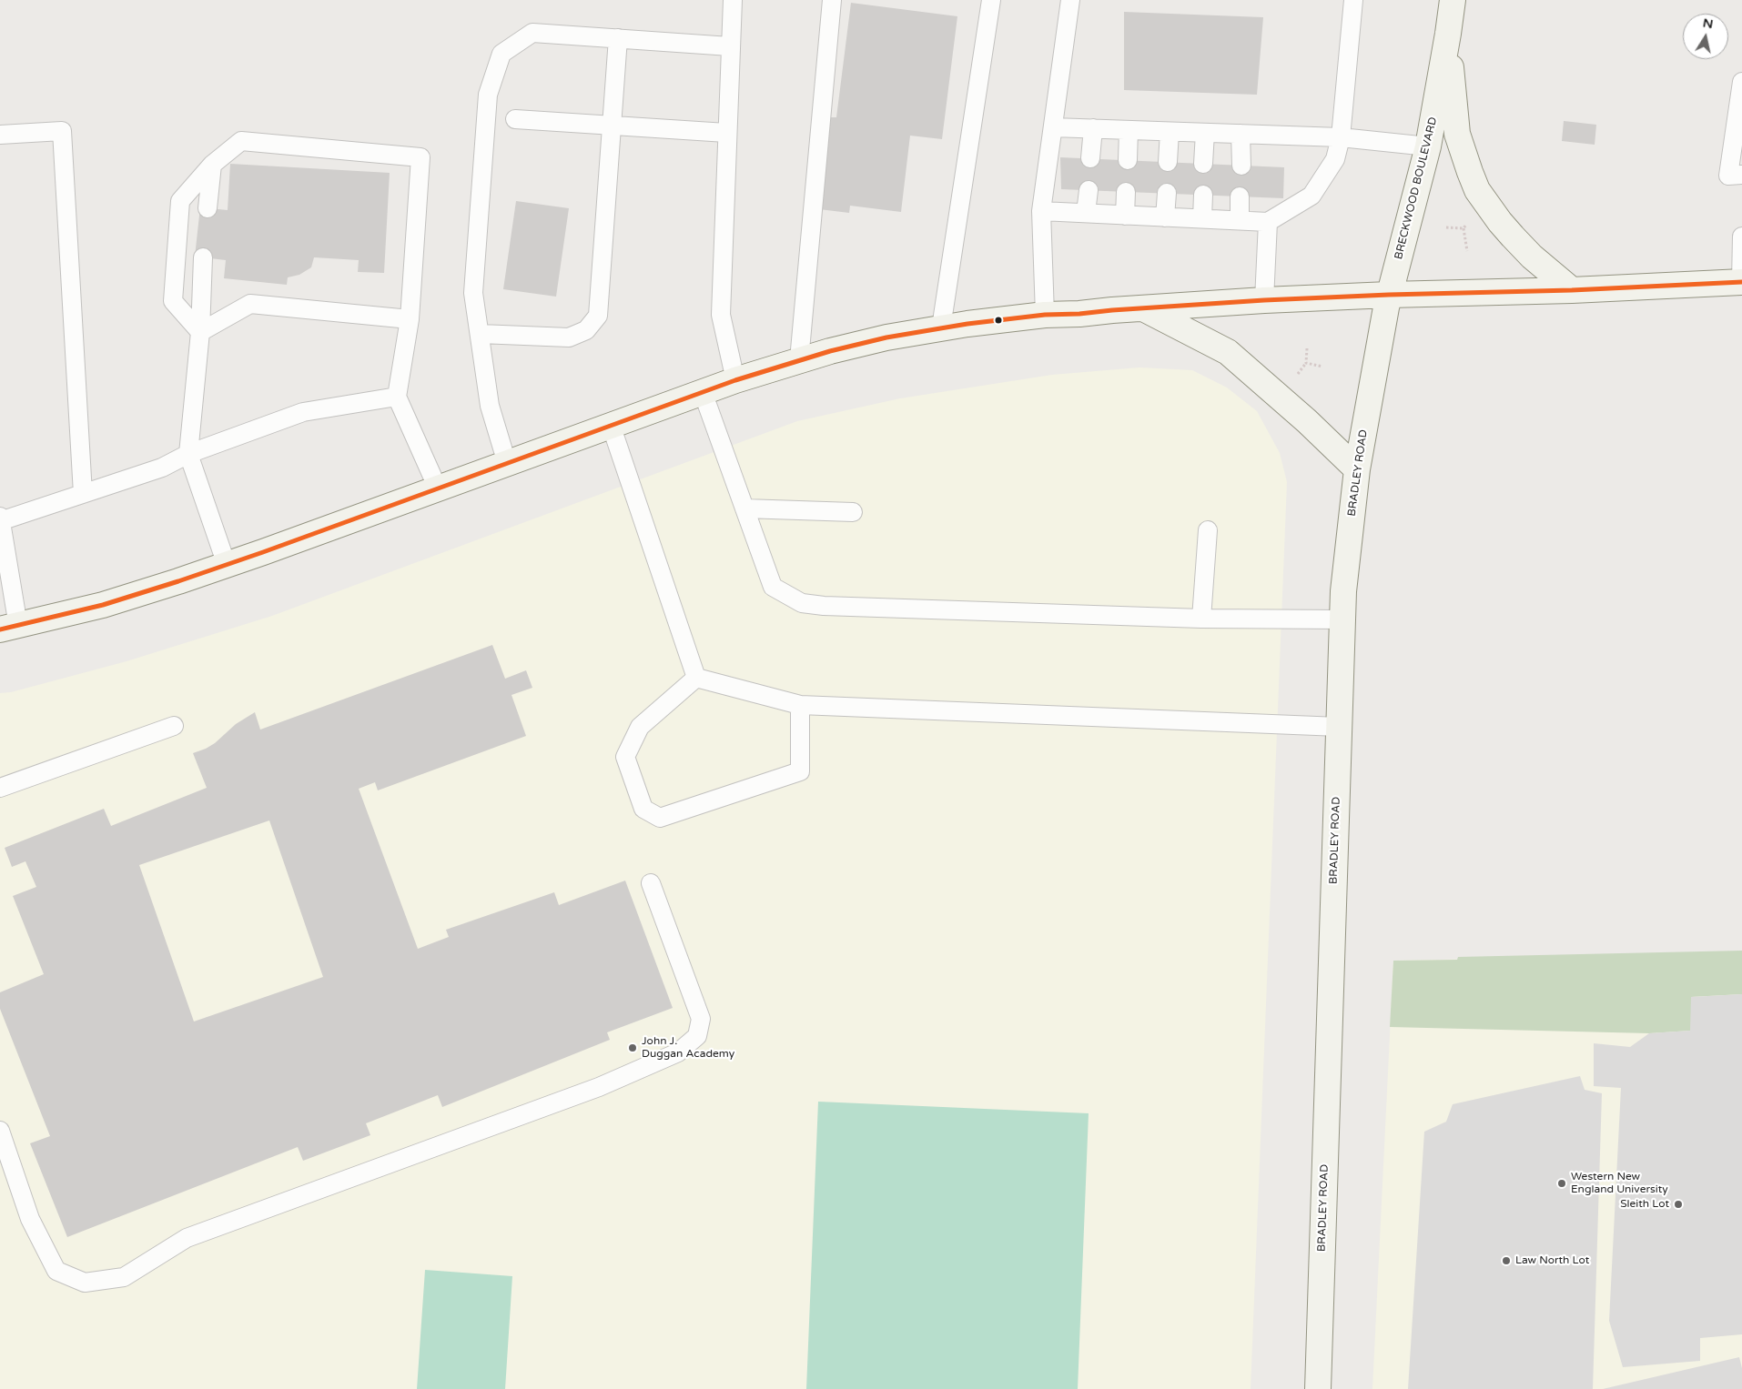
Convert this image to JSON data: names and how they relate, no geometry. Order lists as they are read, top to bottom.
{
  "streets": {
    "main road": ["BRECKWOOD BOULEVARD", "BRADLEY ROAD"]
  },
  "crossings": [
    ["BRECKWOOD BOULEVARD", "BRADLEY ROAD"]
  ],
  "places": [
    "John J. Duggan Academy",
    "Western New England University",
    "Sleith Lot",
    "Law North Lot"
  ],
  "north": "top"
}
